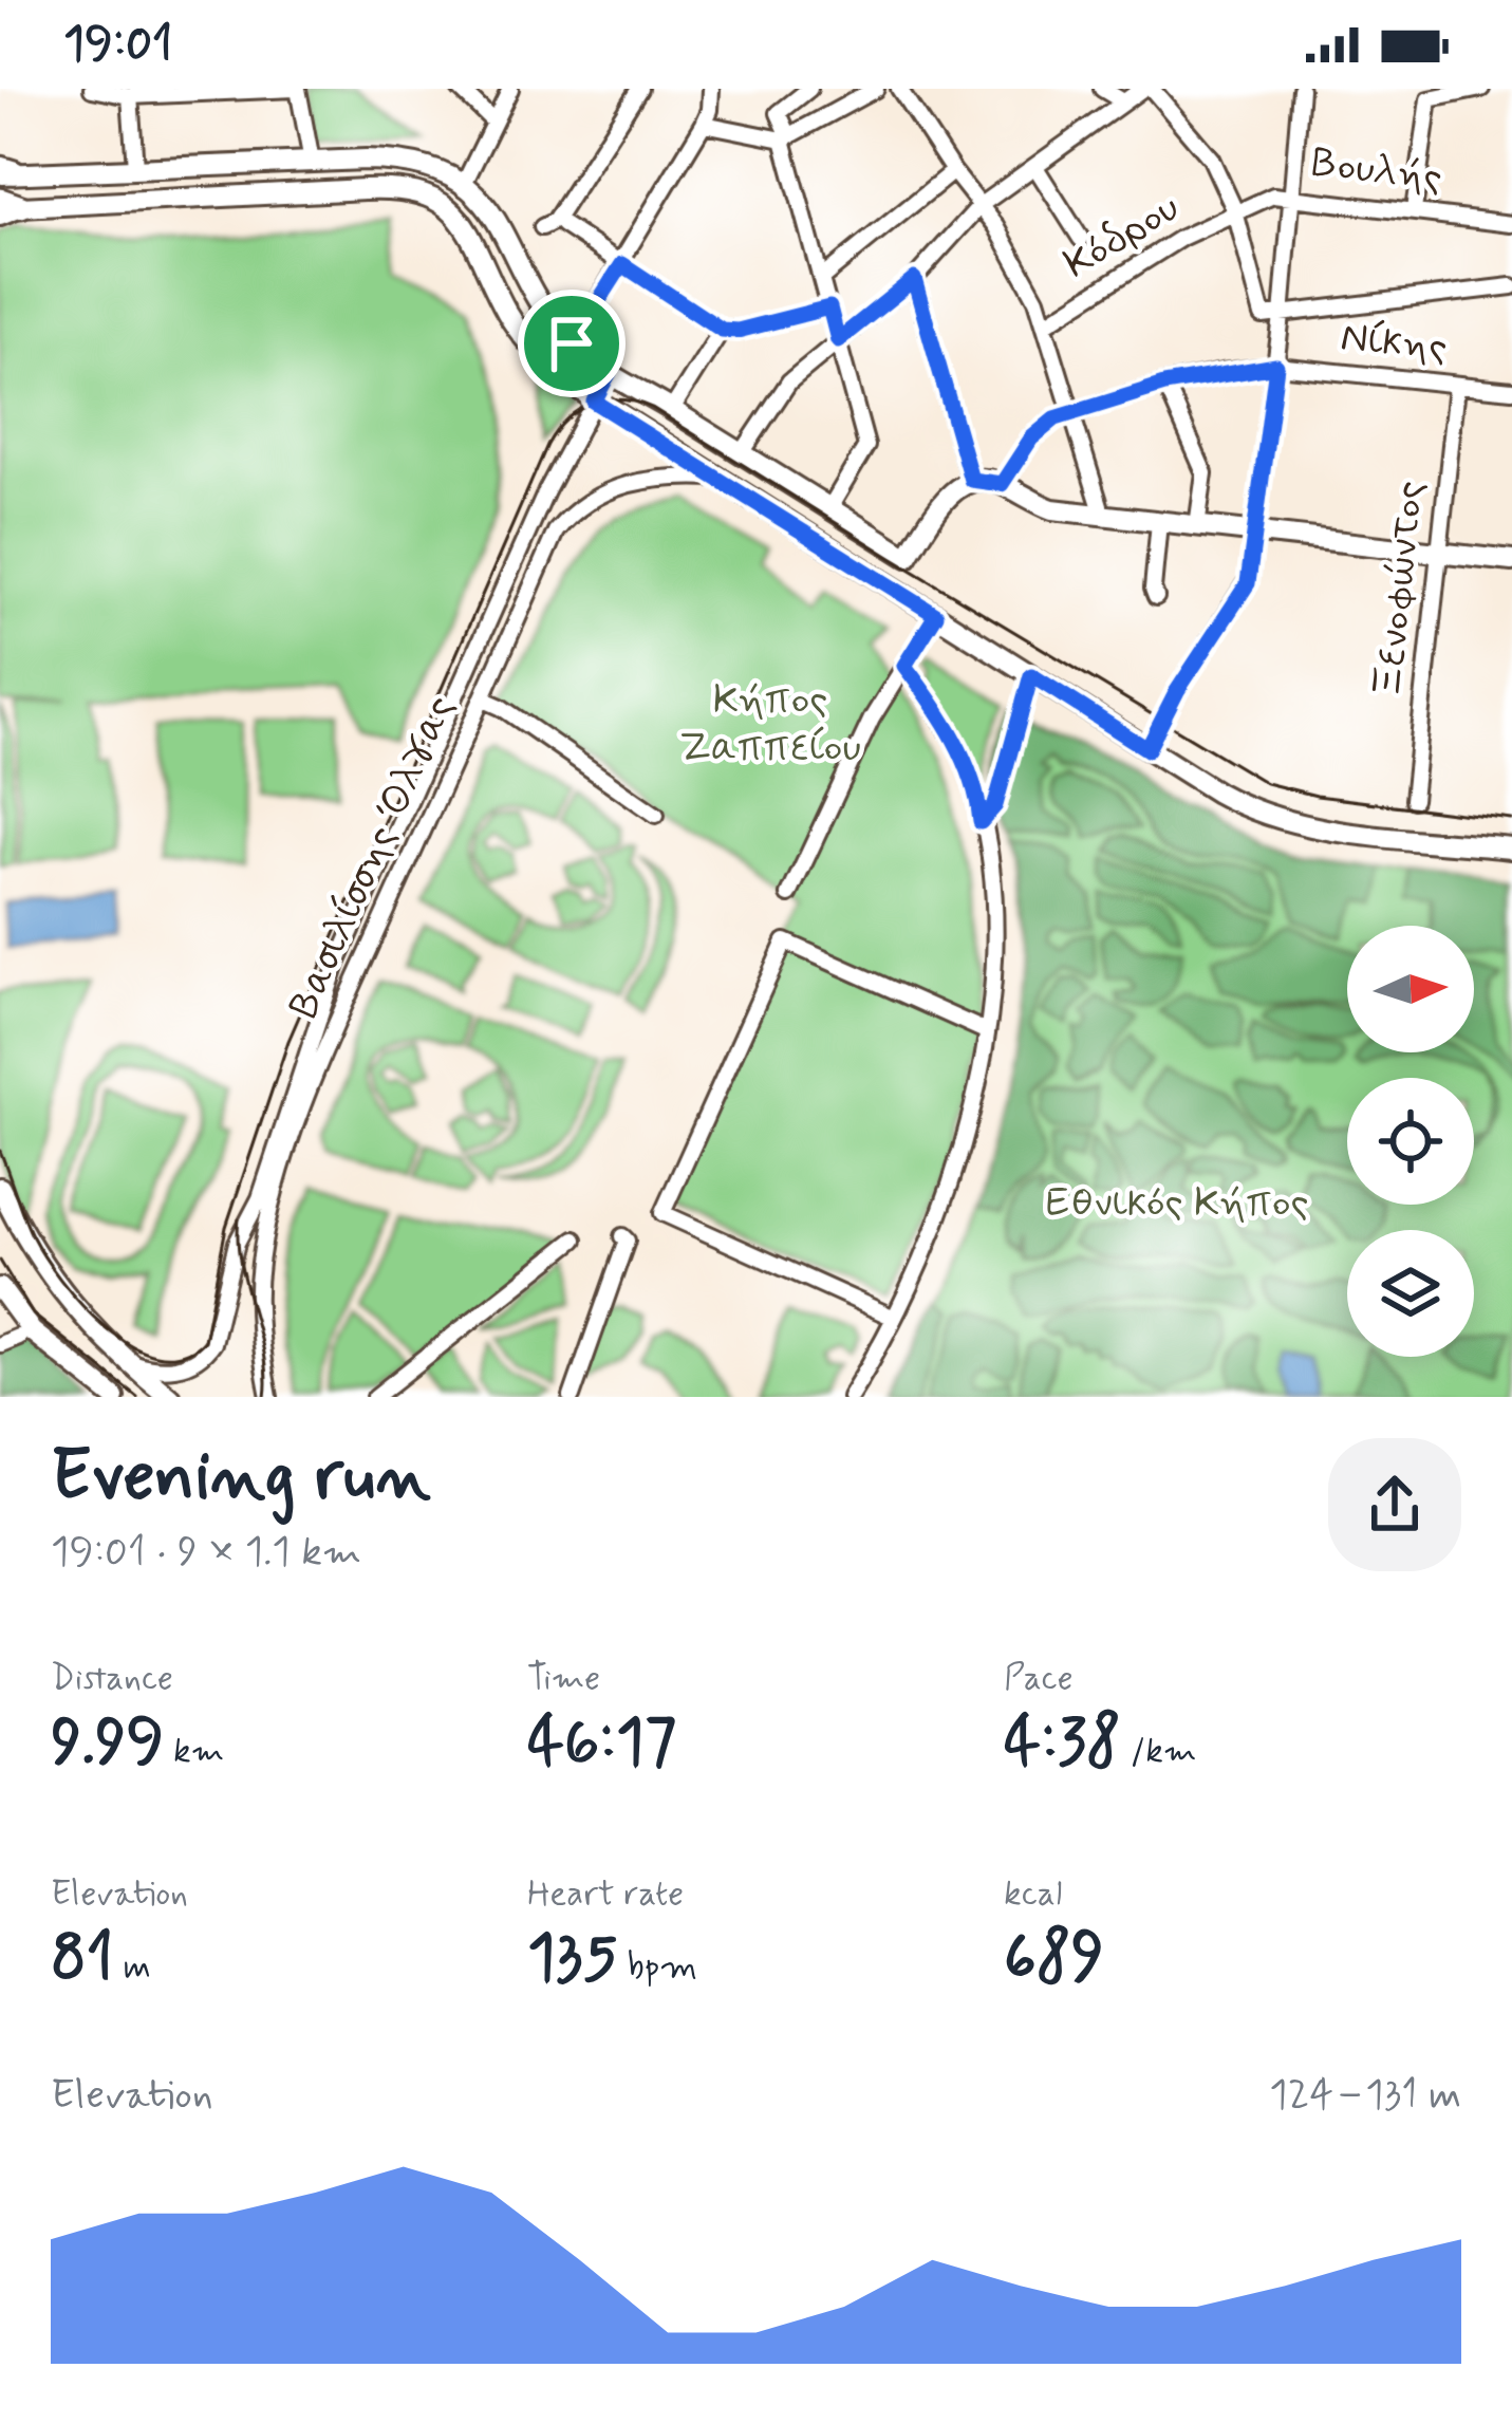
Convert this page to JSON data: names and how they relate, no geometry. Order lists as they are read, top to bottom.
{
  "streets": {
    "street": [
      "Βουλής",
      "Κόδρου",
      "Νίκης",
      "Ξενοφώντος",
      "Βασιλίσσης Όλγας"
    ]
  },
  "crossings": [
    ["Βουλής", "Κόδρου"],
    ["Νίκης", "Ξενοφώντος"]
  ],
  "parks": ["Κήπος Ζαππείου", "Εθνικός Κήπος"],
  "north": "right",
  "page": {
    "status": "19:01",
    "heading": ["Evening run", "19:01 · 9 × 1.1 km"],
    "stats": [
      ["Distance", "9.99 km"],
      ["Time", "46:17"],
      ["Pace", "4:38 /km"],
      ["Elevation", "81 m"],
      ["Heart rate", "135 bpm"],
      ["kcal", "689"]
    ],
    "chart": ["Elevation", "124–131 m"]
  }
}
